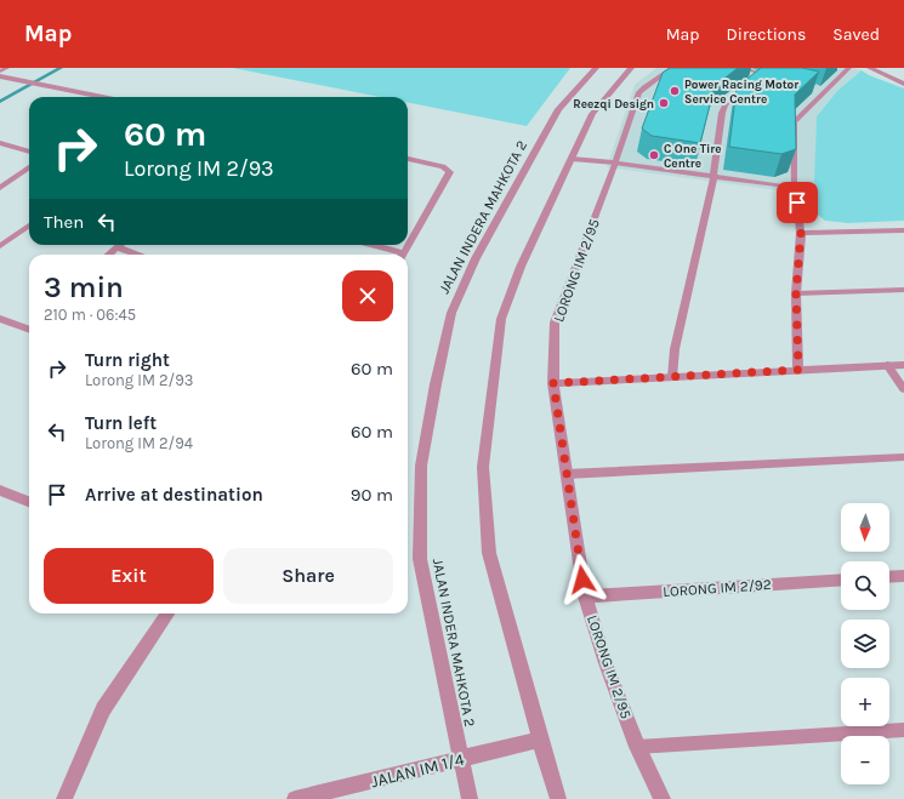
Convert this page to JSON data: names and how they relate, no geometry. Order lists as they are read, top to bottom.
{
  "streets": {
    "street": [
      "JALAN INDERA MAHKOTA 2",
      "LORONG IM 2/95",
      "LORONG IM 2/92",
      "JALAN IM 1/4"
    ]
  },
  "crossings": [
    ["JALAN INDERA MAHKOTA 2", "JALAN IM 1/4"],
    ["LORONG IM 2/95", "LORONG IM 2/92"]
  ],
  "places": ["Power Racing Motor Service Centre", "Reezqi Design", "C One Tire Centre"],
  "north": "bottom",
  "page": {
    "header": "Map",
    "nav": ["Map", "Directions", "Saved"],
    "turn": ["60 m", "Lorong IM 2/93"],
    "then": "Then",
    "heading": ["3 min", "210 m · 06:45"],
    "list": [
      {
        "name": "Turn right",
        "note": "Lorong IM 2/93",
        "value": "60 m"
      },
      {
        "name": "Turn left",
        "note": "Lorong IM 2/94",
        "value": "60 m"
      },
      {
        "name": "Arrive at destination",
        "value": "90 m"
      }
    ],
    "map_buttons": ["+", "−"],
    "buttons": ["Exit", "Share"]
  }
}
